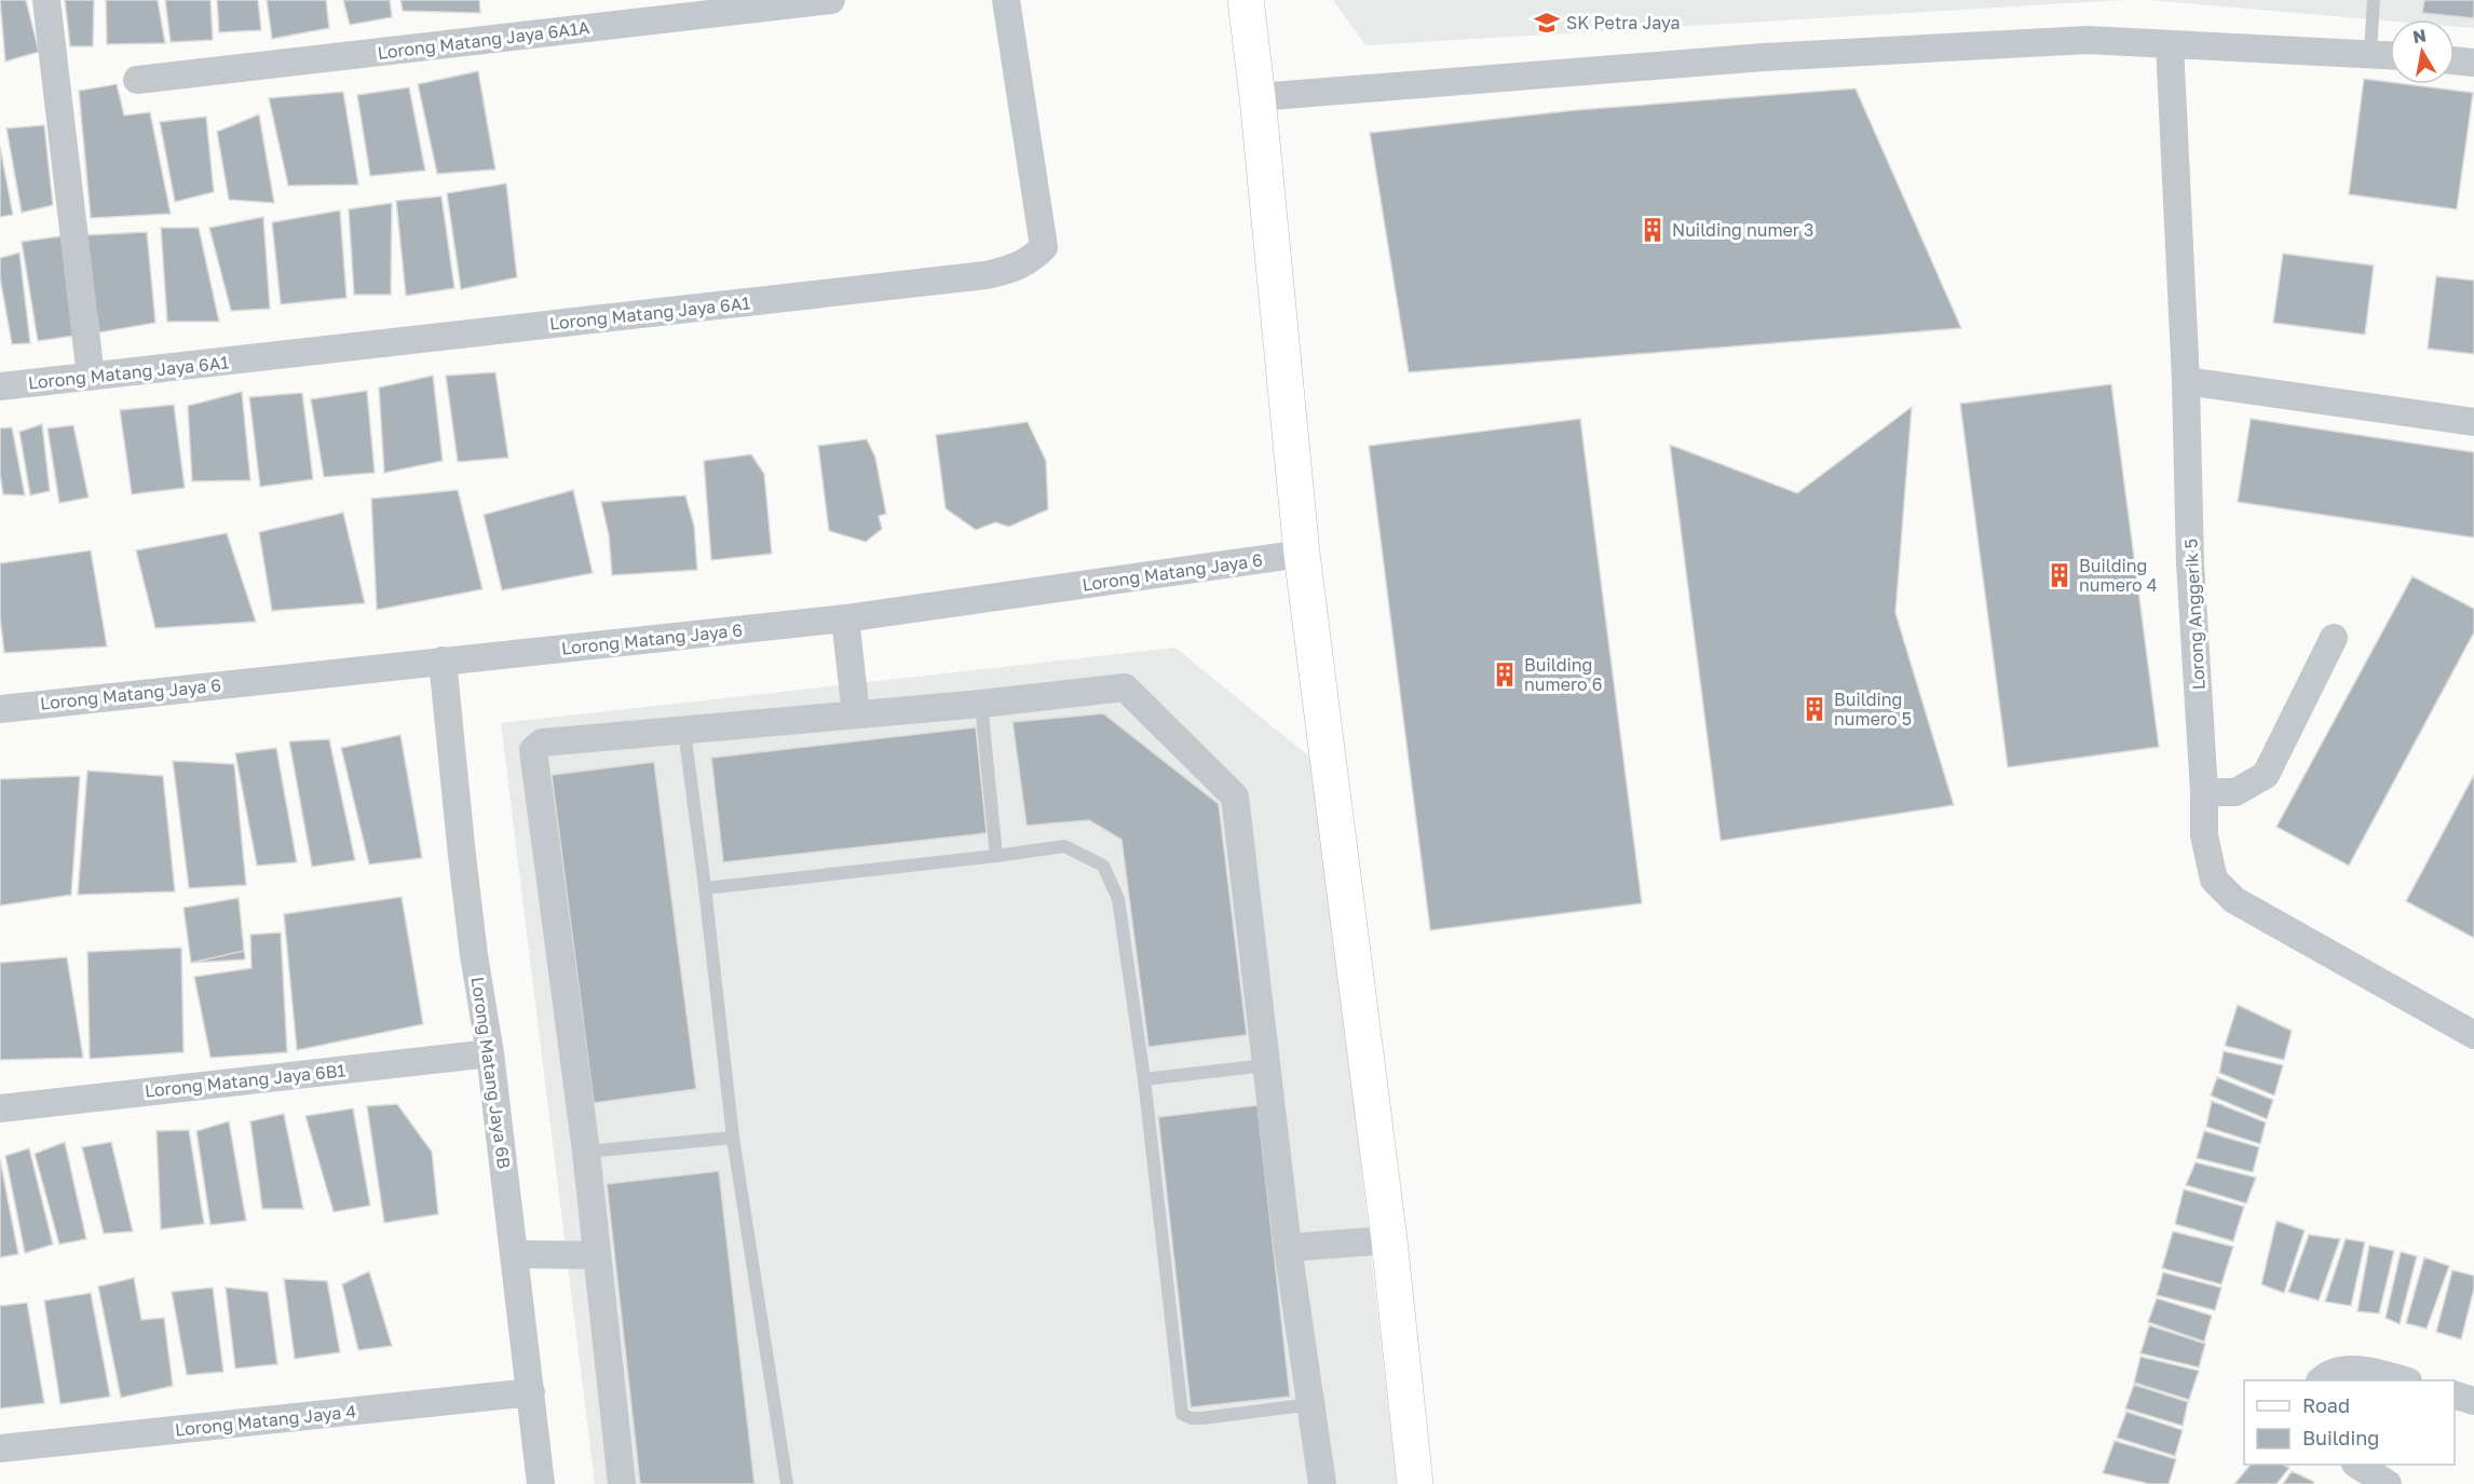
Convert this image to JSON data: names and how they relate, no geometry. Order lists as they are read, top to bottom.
{
  "streets": {
    "street": [
      "Lorong Matang Jaya 6A1A",
      "Lorong Matang Jaya 6A1",
      "Lorong Matang Jaya 6",
      "Lorong Anggerik 5",
      "Lorong Matang Jaya 6B",
      "Lorong Matang Jaya 6B1",
      "Lorong Matang Jaya 4"
    ]
  },
  "crossings": [
    ["Lorong Matang Jaya 6", "Lorong Matang Jaya 6B"],
    ["Lorong Matang Jaya 6B", "Lorong Matang Jaya 6B1"],
    ["Lorong Matang Jaya 6B", "Lorong Matang Jaya 4"]
  ],
  "places": {
    "school or university": ["SK Petra Jaya"],
    "building": [
      "Nuilding numer 3",
      "Building numero 4",
      "Building numero 6",
      "Building numero 5"
    ]
  },
  "legend": ["Road", "Building"],
  "north": "top"
}
